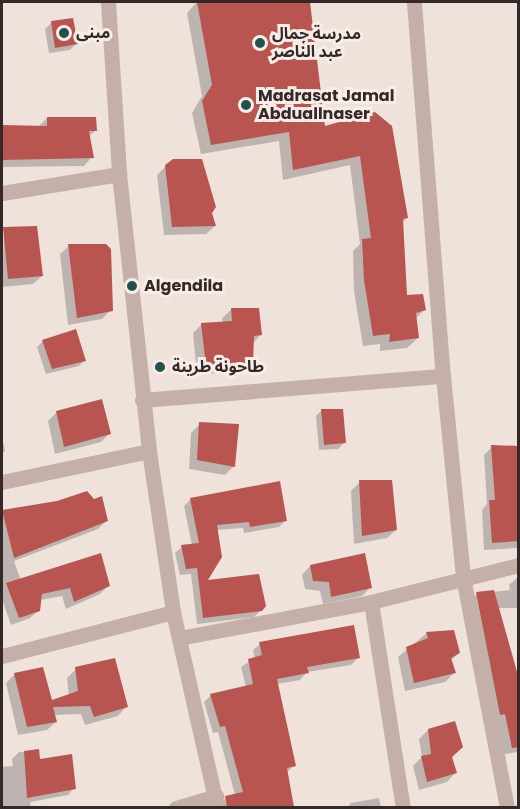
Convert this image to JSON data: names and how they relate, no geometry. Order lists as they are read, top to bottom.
{
  "places": [
    "مبنى",
    "مدرسة جمال عبد الناصر",
    "Madrasat Jamal Abduallnaser",
    "Algendila",
    "طاحونة طرينة"
  ]
}
